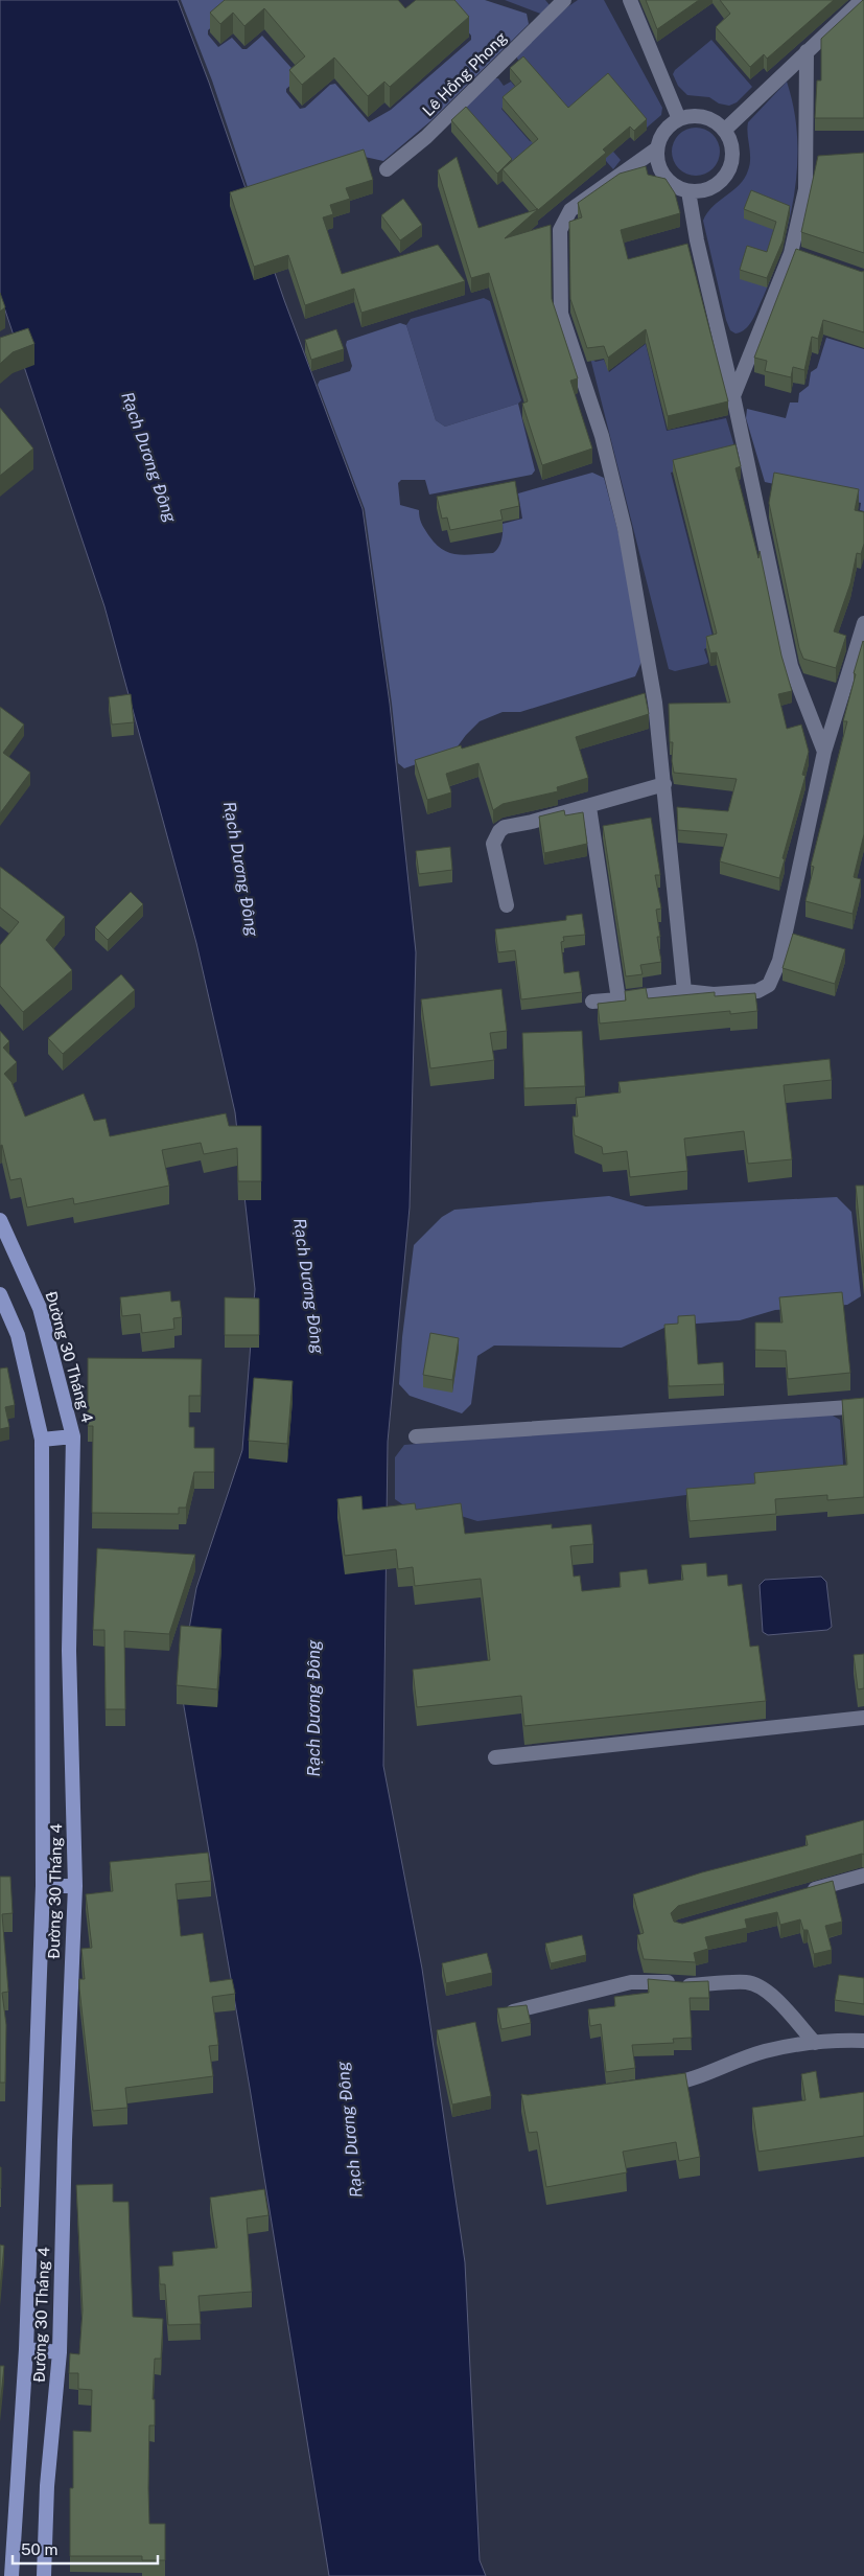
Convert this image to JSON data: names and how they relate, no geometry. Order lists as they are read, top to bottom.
{
  "streets": {
    "main road": ["Đường 30 Tháng 4"],
    "street": ["Lê Hồng Phong"]
  },
  "water": ["Rạch Dương Đông"],
  "scale_bar": "50 m"
}
